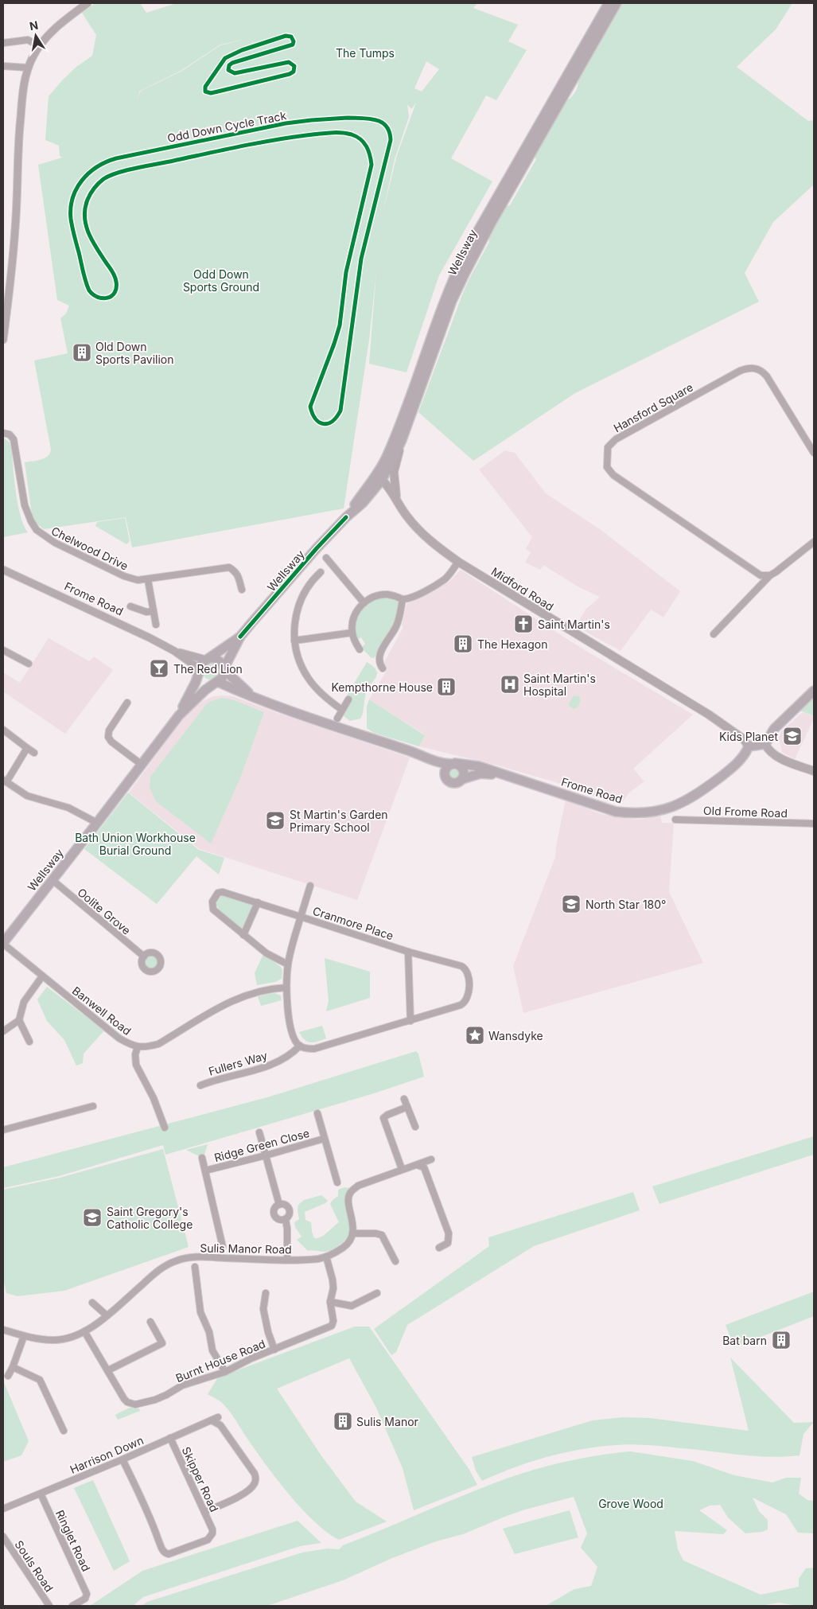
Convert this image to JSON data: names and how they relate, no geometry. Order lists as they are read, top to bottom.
{
  "streets": {
    "main road": ["Wellsway", "Midford Road", "Frome Road"],
    "street": [
      "Hansford Square",
      "Chelwood Drive",
      "Old Frome Road",
      "Oolite Grove",
      "Cranmore Place",
      "Banwell Road",
      "Fullers Way",
      "Ridge Green Close",
      "Sulis Manor Road",
      "Burnt House Road",
      "Harrison Down",
      "Skipper Road",
      "Ringlet Road",
      "Souls Road"
    ],
    "cycle path": ["Odd Down Cycle Track"]
  },
  "crossings": [
    ["Wellsway", "Midford Road"],
    ["Wellsway", "Frome Road"],
    ["Wellsway", "Oolite Grove"],
    ["Wellsway", "Banwell Road"],
    ["Midford Road", "Frome Road"],
    ["Cranmore Place", "Banwell Road"],
    ["Cranmore Place", "Fullers Way"],
    ["Sulis Manor Road", "Burnt House Road"],
    ["Harrison Down", "Skipper Road"],
    ["Harrison Down", "Ringlet Road"]
  ],
  "parks": [
    "The Tumps",
    "Odd Down Sports Ground",
    "Bath Union Workhouse Burial Ground",
    "Grove Wood"
  ],
  "places": {
    "building": [
      "Old Down Sports Pavilion",
      "The Hexagon",
      "Kempthorne House",
      "Bat barn",
      "Sulis Manor"
    ],
    "church": ["Saint Martin's"],
    "bar": ["The Red Lion"],
    "hospital": ["Saint Martin's Hospital"],
    "school or university": [
      "Kids Planet",
      "St Martin's Garden Primary School",
      "North Star 180°",
      "Saint Gregory's Catholic College"
    ],
    "place": ["Wansdyke"]
  },
  "north": "top"
}
